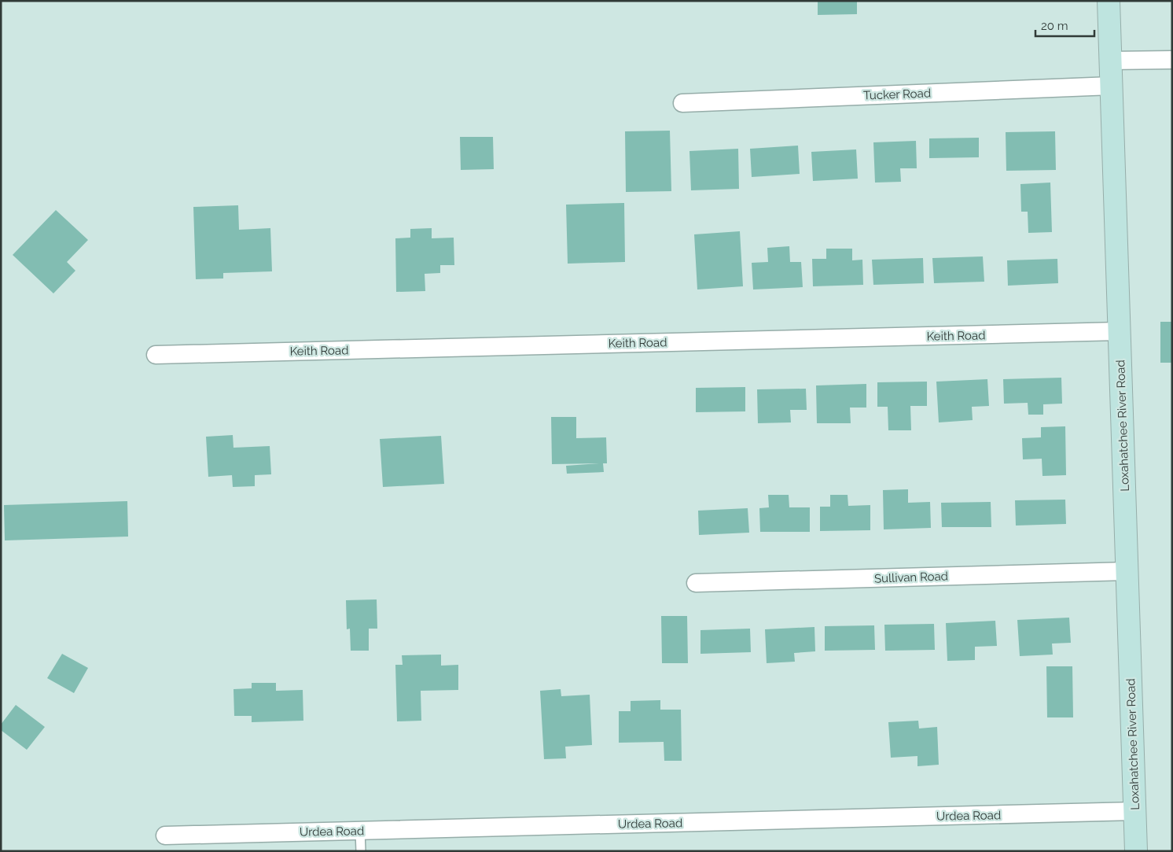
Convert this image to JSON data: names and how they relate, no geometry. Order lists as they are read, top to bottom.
{
  "streets": {
    "street": [
      "Tucker Road",
      "Keith Road",
      "Loxahatchee River Road",
      "Sullivan Road",
      "Urdea Road"
    ]
  },
  "crossings": [
    ["Tucker Road", "Loxahatchee River Road"],
    ["Keith Road", "Loxahatchee River Road"],
    ["Loxahatchee River Road", "Sullivan Road"],
    ["Loxahatchee River Road", "Urdea Road"]
  ],
  "scale_bar": "20 m"
}
